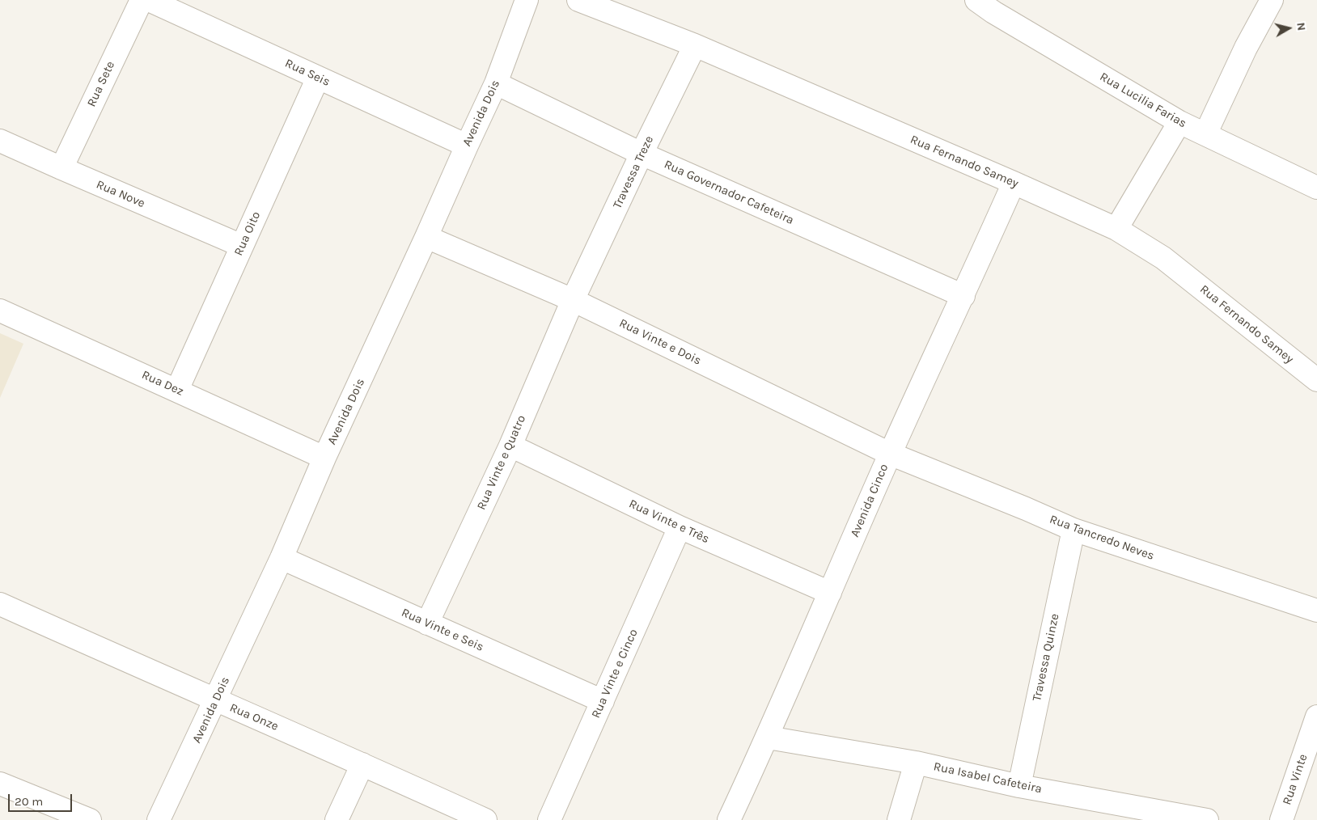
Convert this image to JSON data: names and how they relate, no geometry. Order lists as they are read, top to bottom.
{
  "streets": {
    "street": [
      "Rua Seis",
      "Rua Sete",
      "Rua Lucilia Farias",
      "Avenida Dois",
      "Rua Fernando Samey",
      "Travessa Treze",
      "Rua Governador Cafeteira",
      "Rua Nove",
      "Rua Oito",
      "Rua Vinte e Dois",
      "Rua Dez",
      "Rua Vinte e Quatro",
      "Avenida Cinco",
      "Rua Vinte e Três",
      "Rua Tancredo Neves",
      "Rua Vinte e Seis",
      "Travessa Quinze",
      "Rua Vinte e Cinco",
      "Rua Onze",
      "Rua Isabel Cafeteira",
      "Rua Vinte"
    ]
  },
  "crossings": [
    ["Rua Seis", "Avenida Dois"],
    ["Rua Seis", "Rua Oito"],
    ["Rua Sete", "Rua Nove"],
    ["Avenida Dois", "Rua Governador Cafeteira"],
    ["Avenida Dois", "Rua Vinte e Dois"],
    ["Avenida Dois", "Rua Dez"],
    ["Avenida Dois", "Rua Vinte e Seis"],
    ["Avenida Dois", "Rua Onze"],
    ["Rua Fernando Samey", "Travessa Treze"],
    ["Rua Fernando Samey", "Avenida Cinco"],
    ["Travessa Treze", "Rua Governador Cafeteira"],
    ["Travessa Treze", "Rua Vinte e Dois"],
    ["Travessa Treze", "Rua Vinte e Quatro"],
    ["Rua Governador Cafeteira", "Avenida Cinco"],
    ["Rua Nove", "Rua Oito"],
    ["Rua Oito", "Rua Dez"],
    ["Rua Vinte e Dois", "Rua Vinte e Quatro"],
    ["Rua Vinte e Dois", "Avenida Cinco"],
    ["Rua Vinte e Dois", "Rua Tancredo Neves"],
    ["Rua Vinte e Quatro", "Rua Vinte e Três"],
    ["Rua Vinte e Quatro", "Rua Vinte e Seis"],
    ["Avenida Cinco", "Rua Vinte e Três"],
    ["Avenida Cinco", "Rua Tancredo Neves"],
    ["Avenida Cinco", "Rua Isabel Cafeteira"],
    ["Rua Vinte e Três", "Rua Vinte e Cinco"],
    ["Rua Tancredo Neves", "Travessa Quinze"],
    ["Rua Vinte e Seis", "Rua Vinte e Cinco"],
    ["Travessa Quinze", "Rua Isabel Cafeteira"]
  ],
  "scale_bar": "20 m",
  "north": "right"
}
